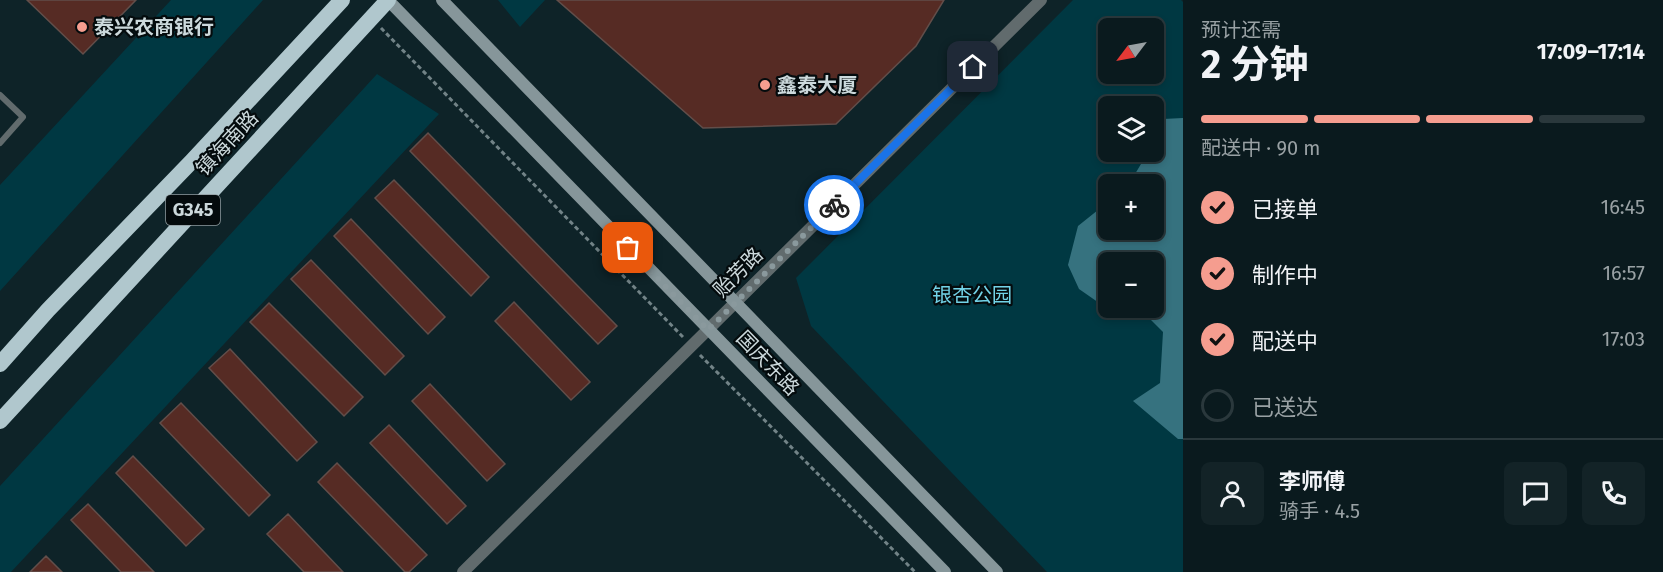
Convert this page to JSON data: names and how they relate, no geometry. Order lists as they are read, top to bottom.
{
  "streets": {
    "highway": ["镇海南路", "G345"],
    "main road": ["国庆东路"],
    "street": ["贻芳路"]
  },
  "crossings": [
    ["镇海南路", "国庆东路"],
    ["贻芳路", "国庆东路"]
  ],
  "parks": ["银杏公园"],
  "places": ["泰兴农商银行", "鑫泰大厦"],
  "north": "bottom left",
  "page": {
    "heading": ["2 分钟", "预计还需", "17:09–17:14"],
    "panel": ["李师傅", "骑手 · 4.5"],
    "map_buttons": ["+", "−"],
    "bar": "配送中 · 90 m",
    "list": [
      ["已接单", "16:45"],
      ["制作中", "16:57"],
      ["配送中", "17:03"],
      "已送达"
    ]
  }
}
